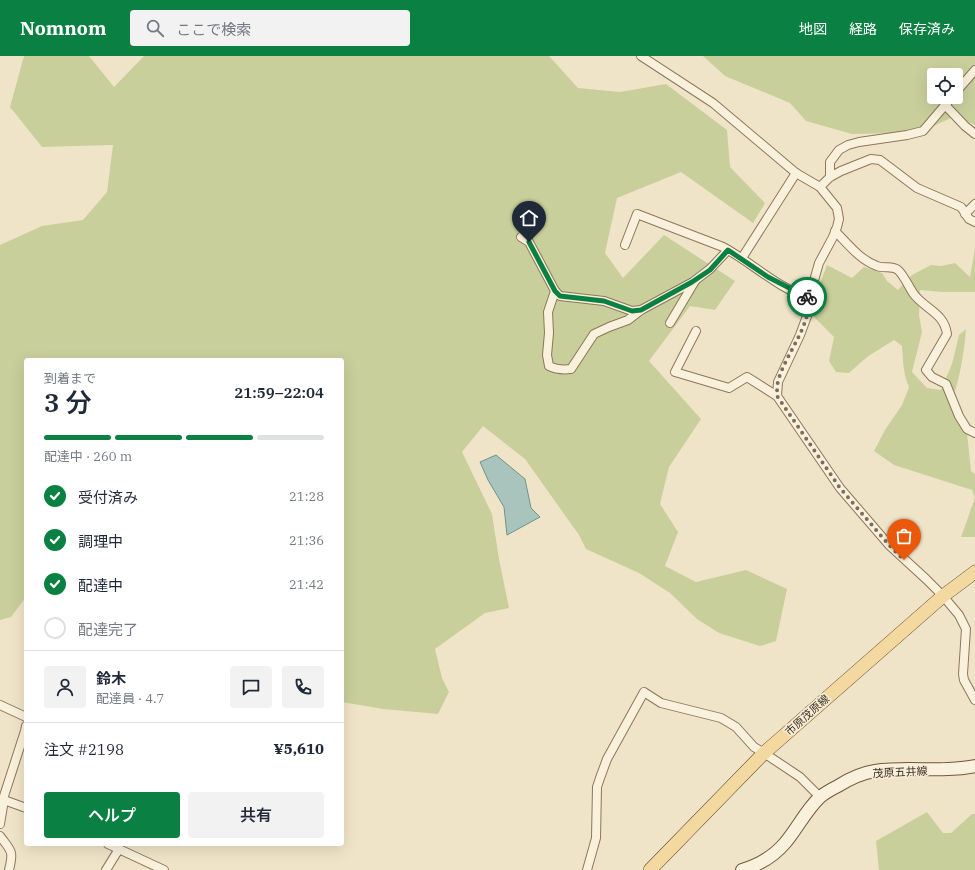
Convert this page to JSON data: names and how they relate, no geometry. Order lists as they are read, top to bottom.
{
  "streets": {
    "main road": ["市原茂原線", "茂原五井線"]
  },
  "page": {
    "header": "Nomnom",
    "search": "ここで検索",
    "nav": ["地図", "経路", "保存済み"],
    "heading": ["3 分", "到着まで", "21:59–22:04"],
    "panel": [
      "鈴木",
      "配達員 · 4.7",
      "注文 #2198",
      "¥5,610"
    ],
    "bar": "配達中 · 260 m",
    "list": [
      ["受付済み", "21:28"],
      ["調理中", "21:36"],
      ["配達中", "21:42"],
      "配達完了"
    ],
    "buttons": ["ヘルプ", "共有"]
  }
}
